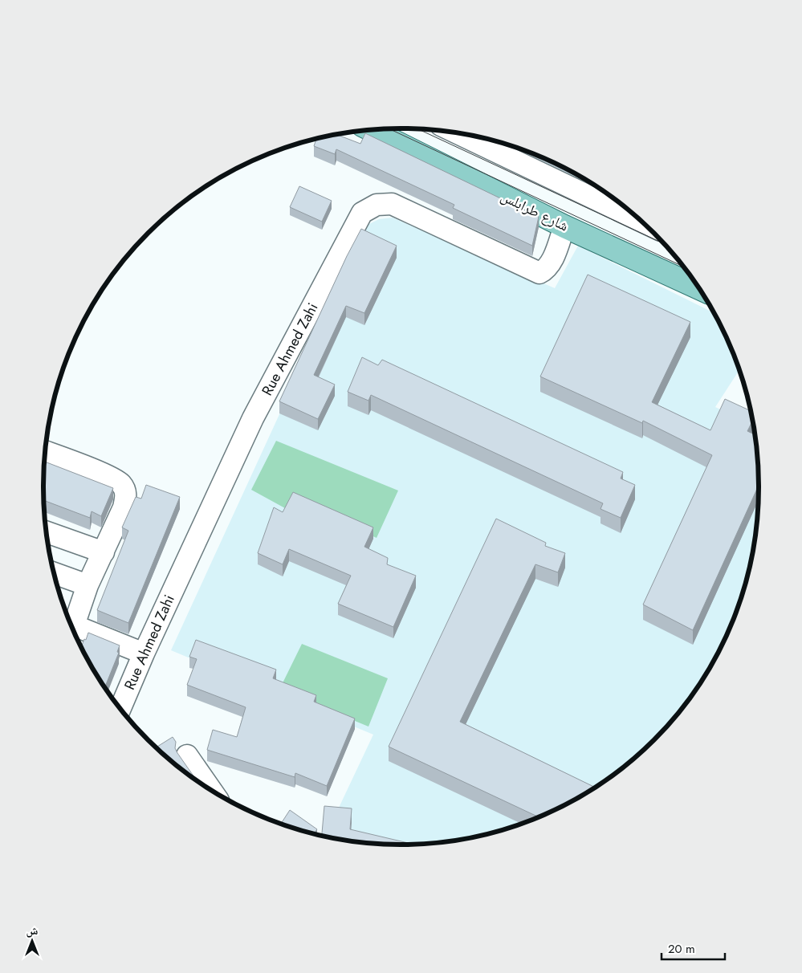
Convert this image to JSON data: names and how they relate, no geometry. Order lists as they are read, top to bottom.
{
  "streets": {
    "main road": ["شارع طرابلس"],
    "street": ["Rue Ahmed Zahi"]
  },
  "crossings": [
    ["شارع طرابلس", "Rue Ahmed Zahi"]
  ],
  "scale_bar": "20 m",
  "north": "top"
}
